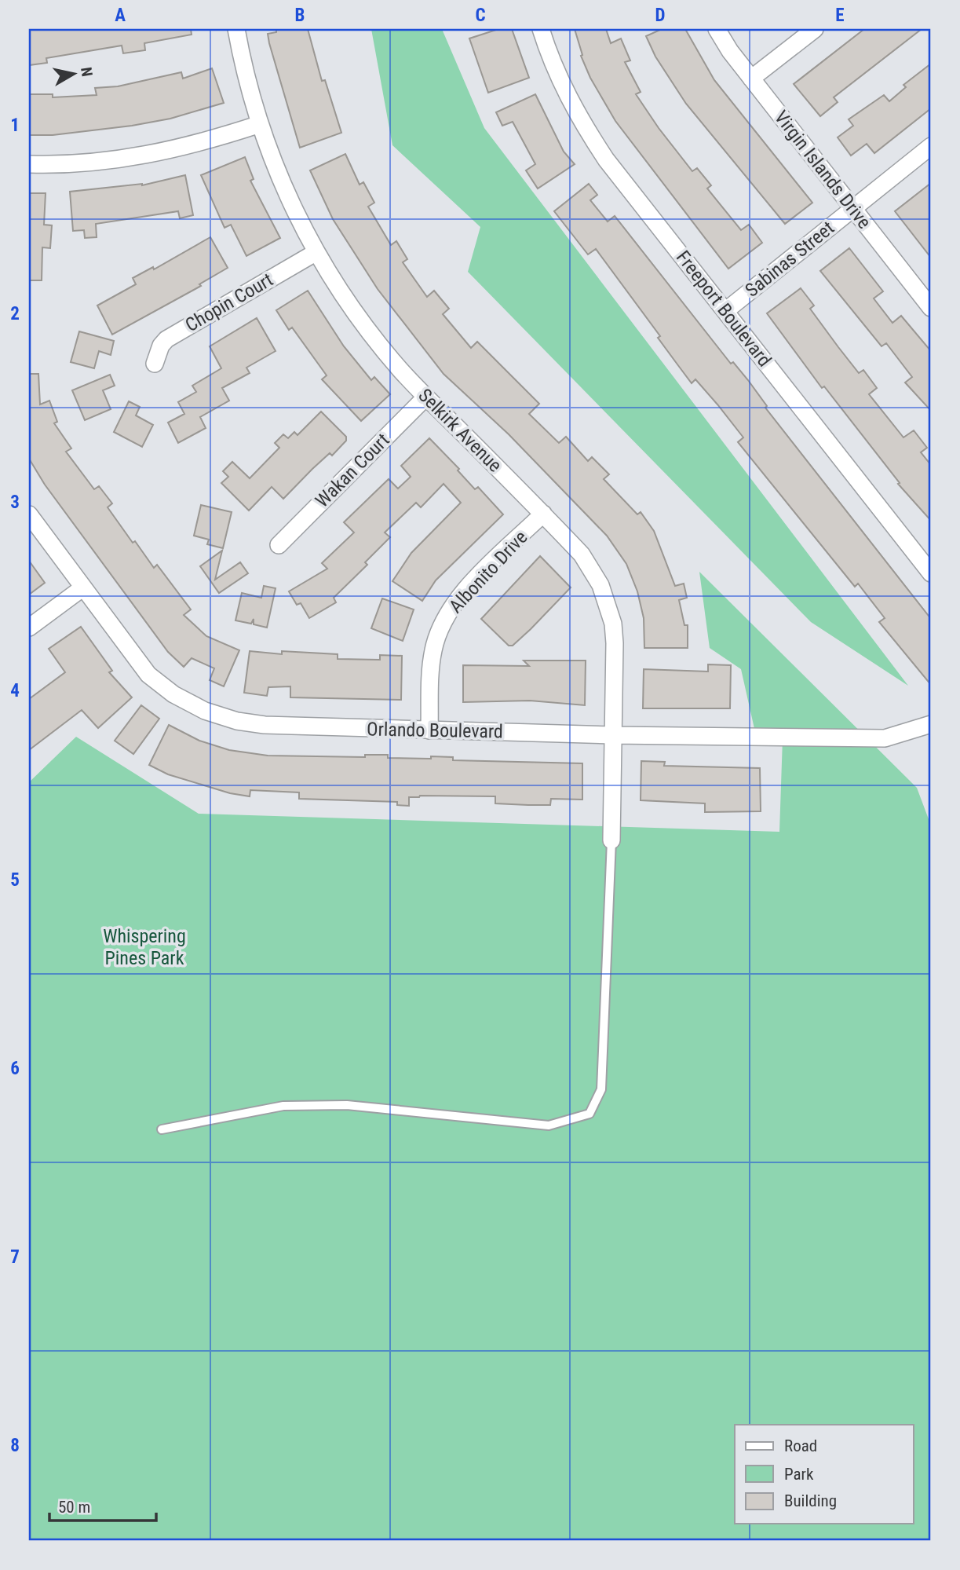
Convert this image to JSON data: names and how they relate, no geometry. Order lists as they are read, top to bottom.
{
  "streets": {
    "street": [
      "Virgin Islands Drive",
      "Sabinas Street",
      "Chopin Court",
      "Freeport Boulevard",
      "Selkirk Avenue",
      "Wakan Court",
      "Albonito Drive",
      "Orlando Boulevard"
    ]
  },
  "crossings": [
    ["Virgin Islands Drive", "Sabinas Street"],
    ["Sabinas Street", "Freeport Boulevard"],
    ["Chopin Court", "Selkirk Avenue"],
    ["Selkirk Avenue", "Wakan Court"],
    ["Selkirk Avenue", "Albonito Drive"],
    ["Selkirk Avenue", "Orlando Boulevard"],
    ["Albonito Drive", "Orlando Boulevard"]
  ],
  "parks": ["Whispering Pines Park"],
  "legend": ["Road", "Park", "Building"],
  "scale_bar": "50 m",
  "north": "right",
  "grid": {
    "columns": [
      "A",
      "B",
      "C",
      "D",
      "E"
    ],
    "rows": [
      "1",
      "2",
      "3",
      "4",
      "5",
      "6",
      "7",
      "8"
    ]
  }
}
